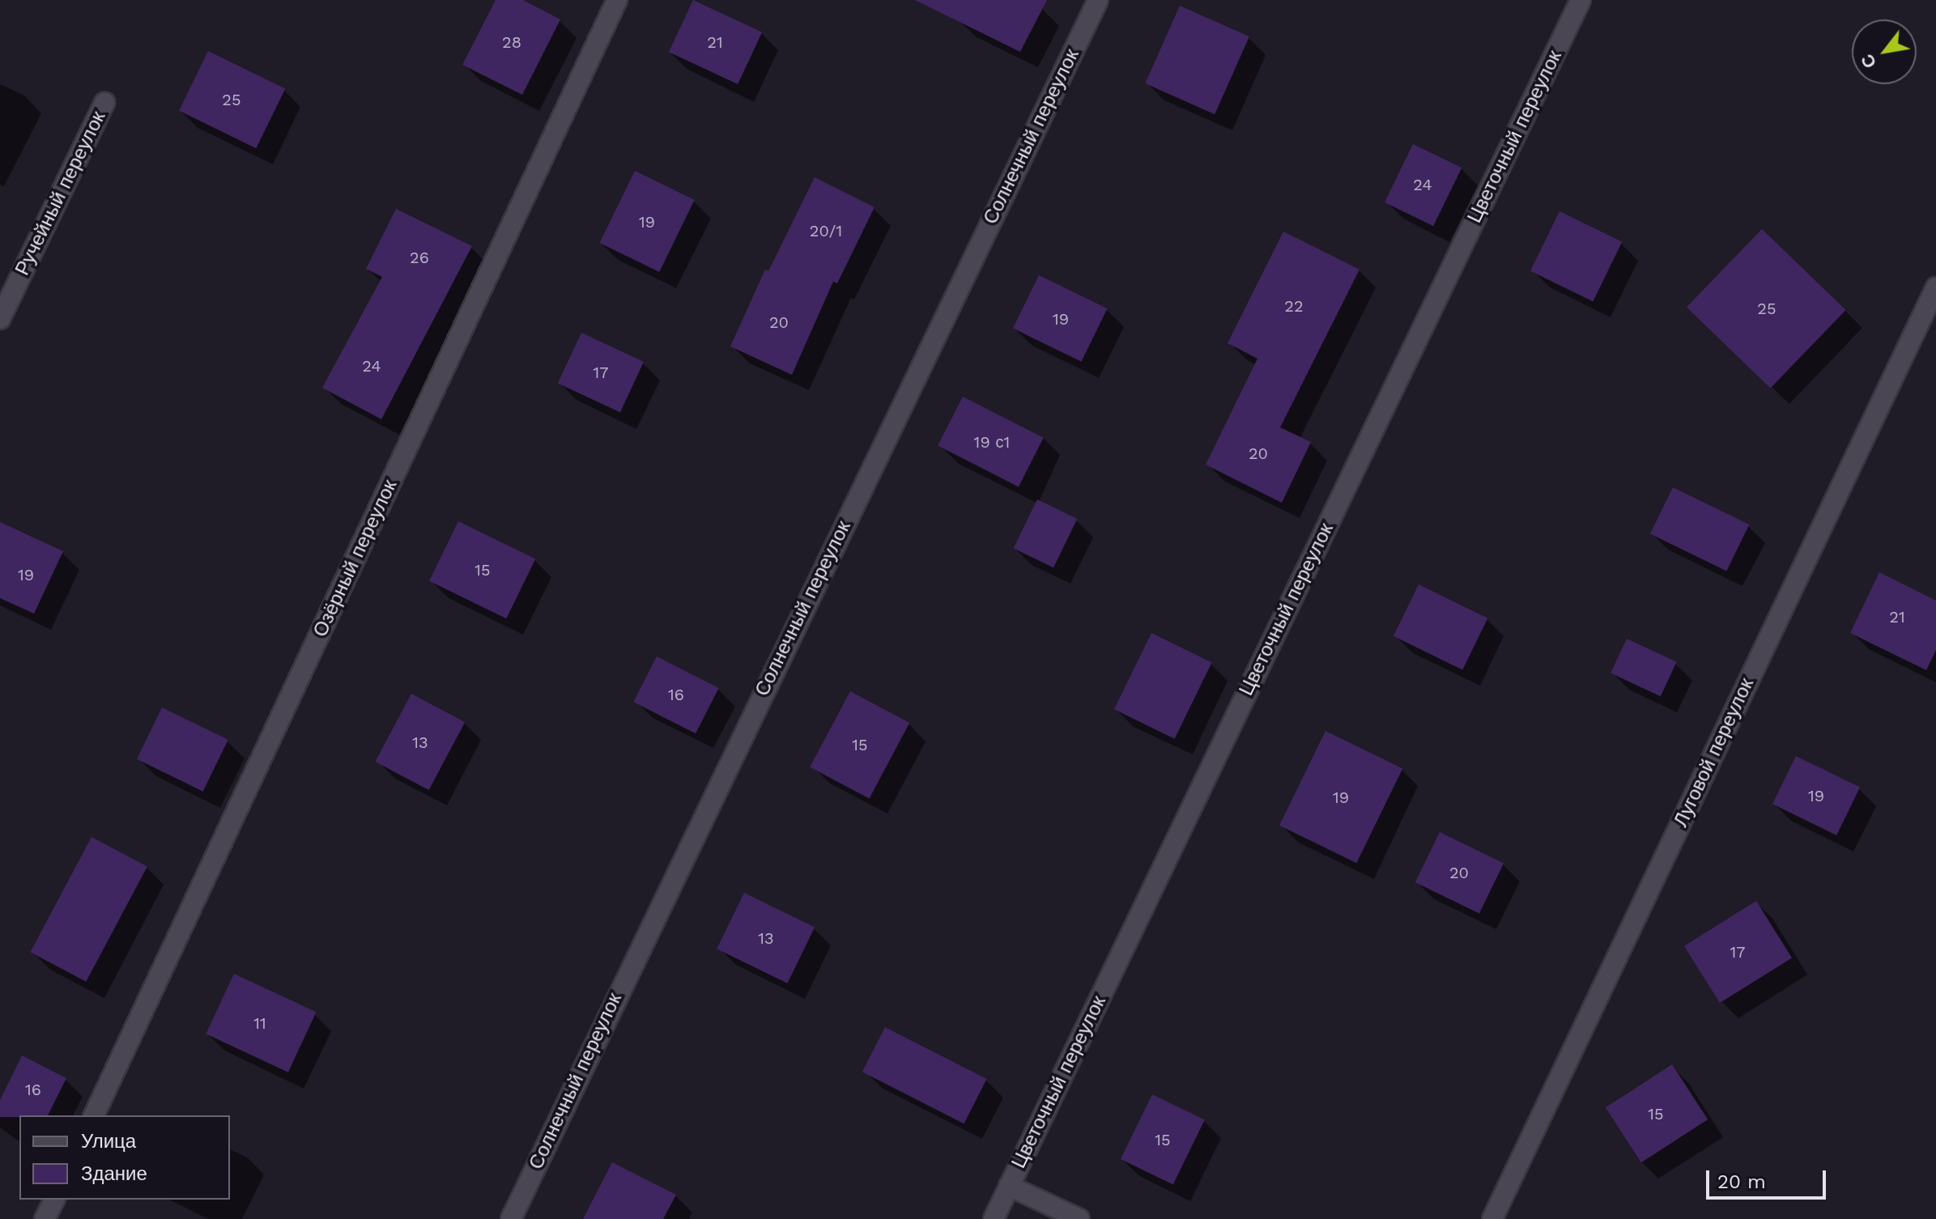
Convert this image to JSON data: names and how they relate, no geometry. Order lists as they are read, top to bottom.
{
  "streets": {
    "street": [
      "Солнечный переулок",
      "Цветочный переулок",
      "Ручейный переулок",
      "Озёрный переулок",
      "Луговой переулок"
    ]
  },
  "house_numbers": [
    "28",
    "21",
    "25",
    "24",
    "19",
    "20/1",
    "26",
    "22",
    "25",
    "19",
    "20",
    "24",
    "17",
    "19 с1",
    "20",
    "15",
    "19",
    "21",
    "16",
    "13",
    "15",
    "19",
    "19",
    "20",
    "13",
    "17",
    "11",
    "16",
    "15",
    "15"
  ],
  "legend": ["Улица", "Здание"],
  "scale_bar": "20 m",
  "north": "bottom left"
}
